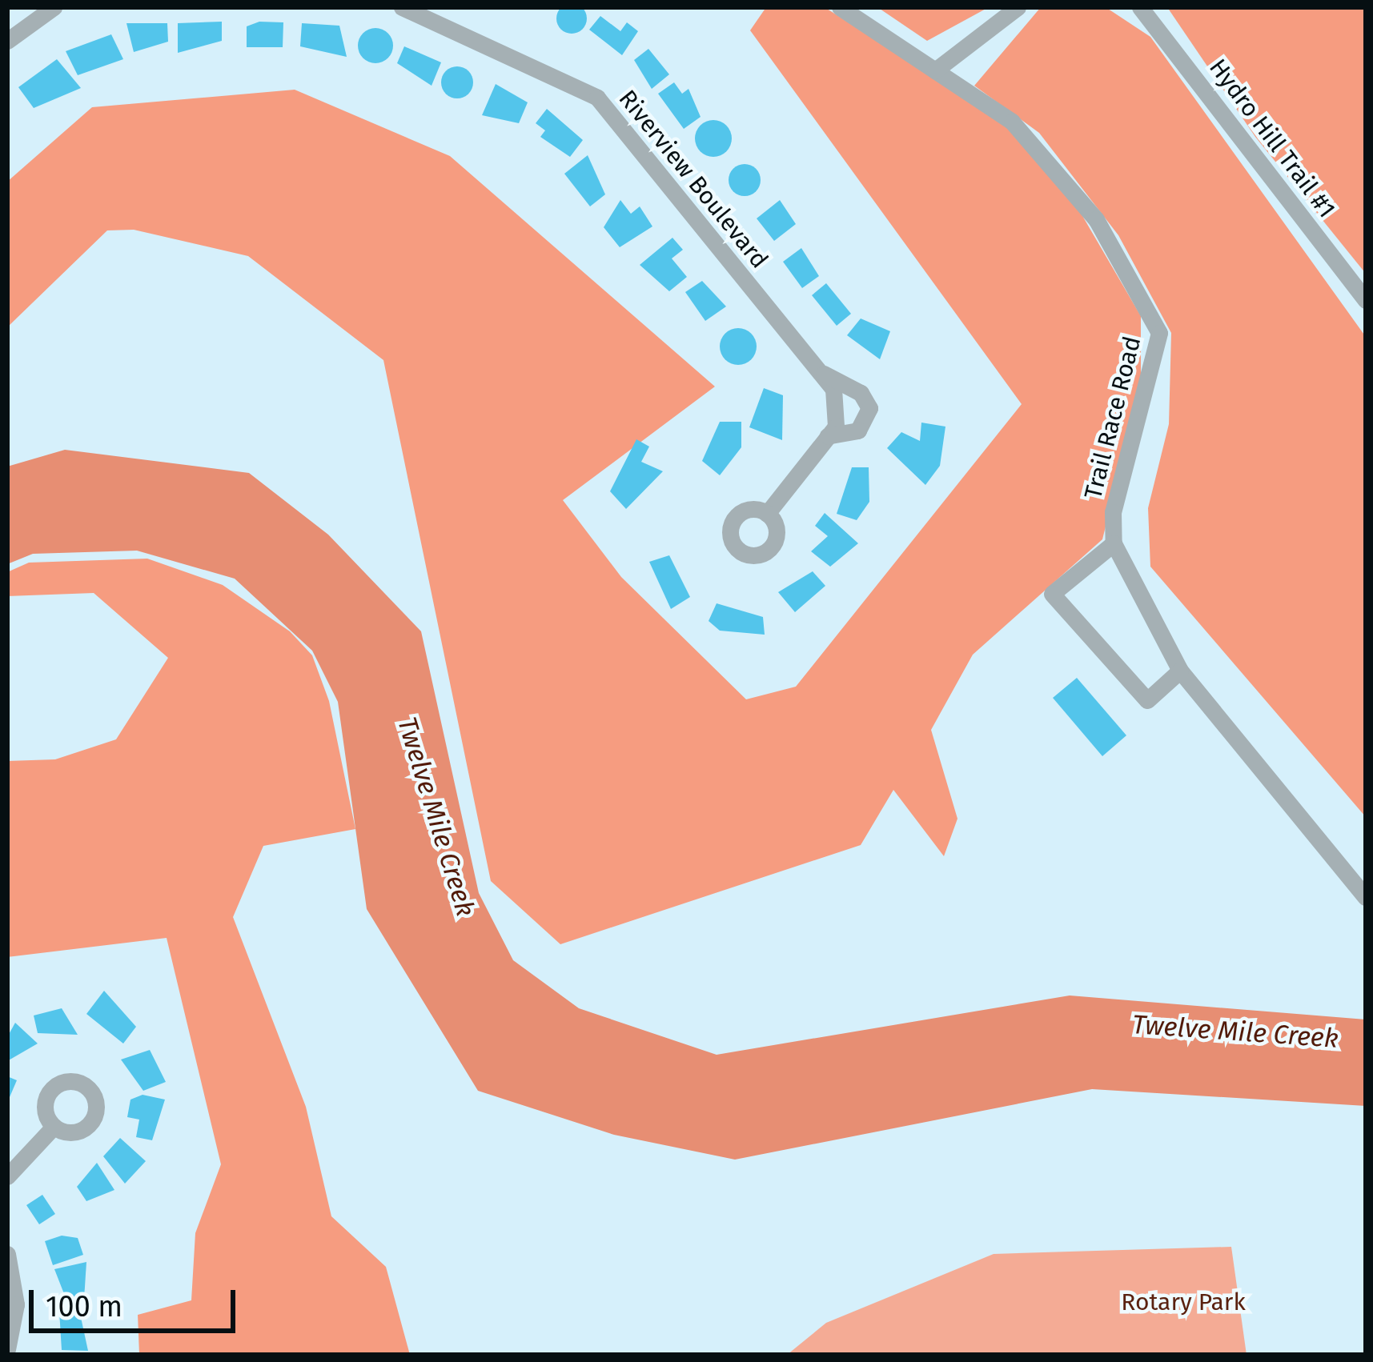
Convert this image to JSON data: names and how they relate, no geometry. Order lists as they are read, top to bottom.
{
  "streets": {
    "street": ["Hydro Hill Trail #1", "Riverview Boulevard", "Trail Race Road"]
  },
  "water": ["Twelve Mile Creek"],
  "parks": ["Rotary Park"],
  "scale_bar": "100 m"
}
